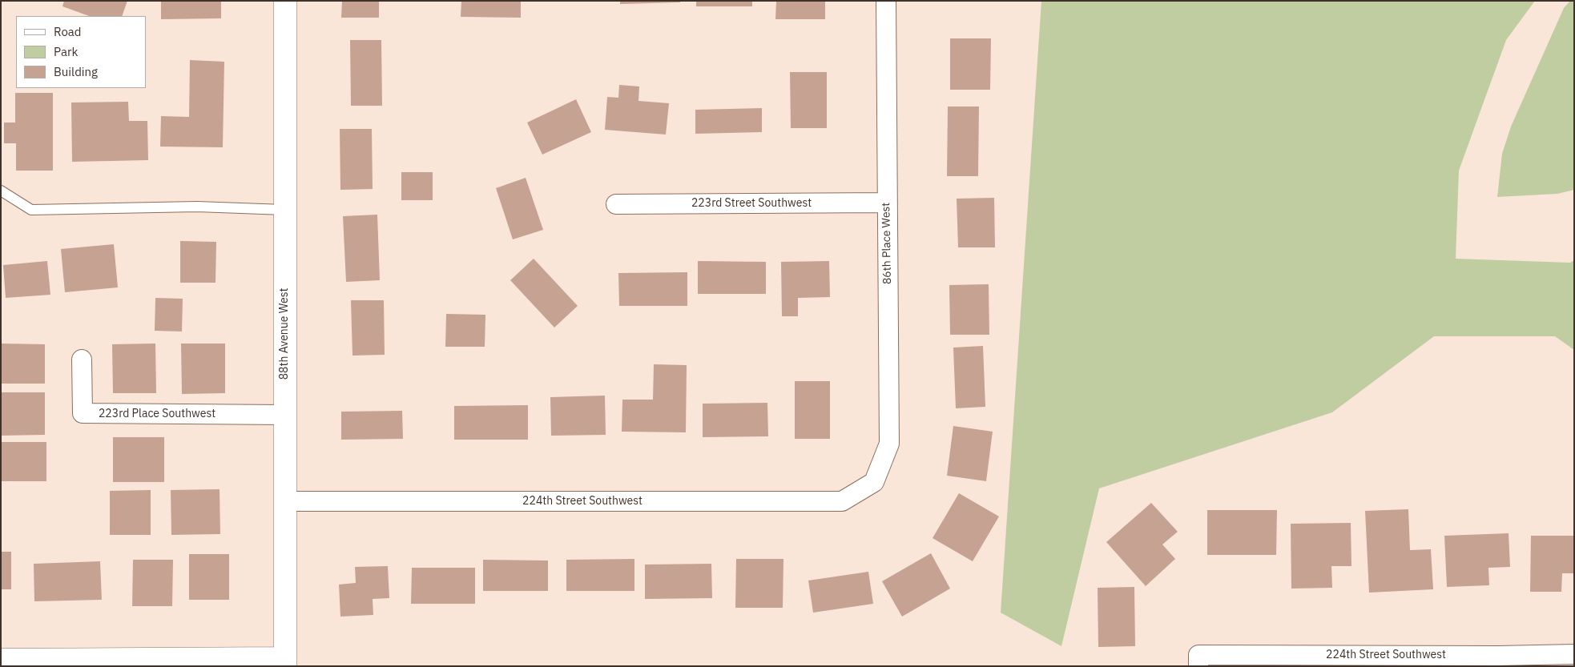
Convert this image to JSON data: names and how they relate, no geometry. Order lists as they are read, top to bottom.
{
  "streets": {
    "street": [
      "223rd Street Southwest",
      "86th Place West",
      "88th Avenue West",
      "223rd Place Southwest",
      "224th Street Southwest"
    ]
  },
  "crossings": [
    ["223rd Street Southwest", "86th Place West"],
    ["86th Place West", "224th Street Southwest"],
    ["88th Avenue West", "223rd Place Southwest"],
    ["88th Avenue West", "224th Street Southwest"]
  ],
  "legend": ["Road", "Park", "Building"]
}
